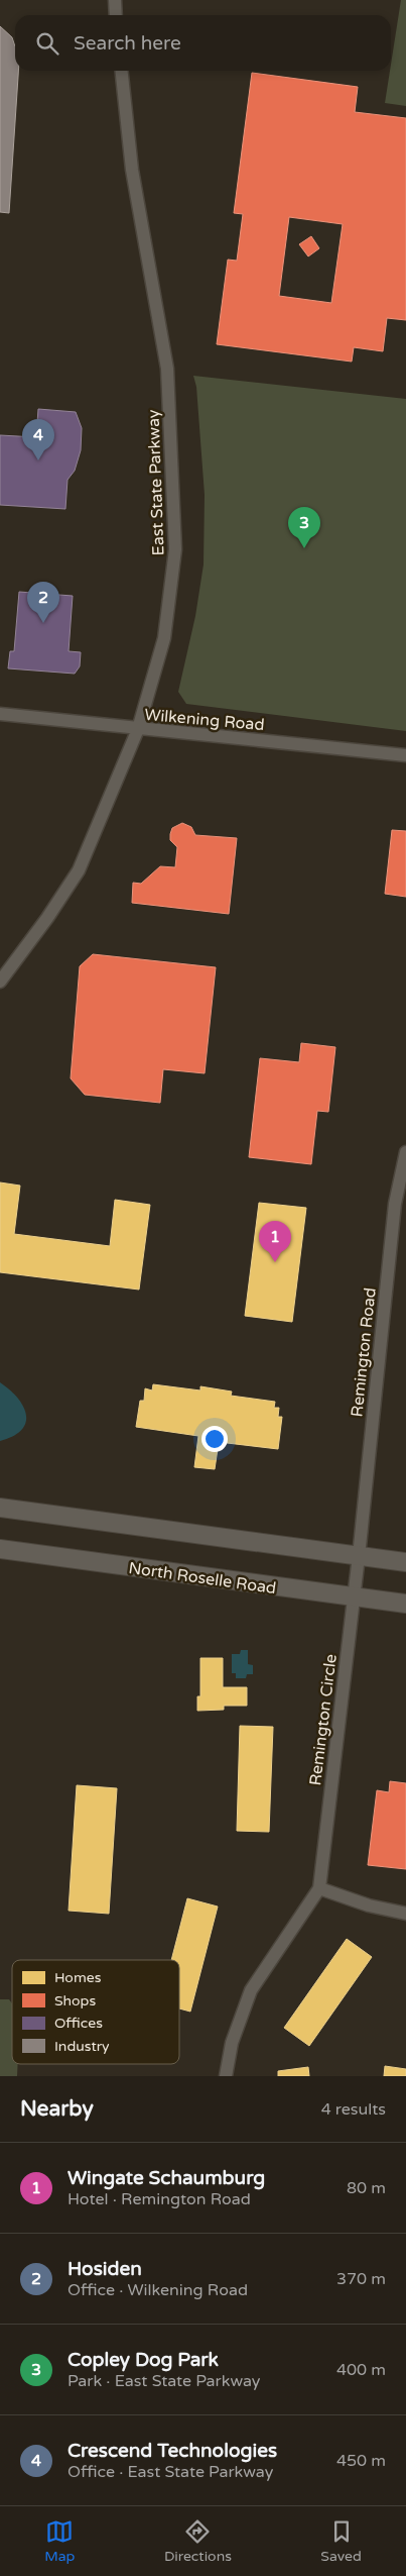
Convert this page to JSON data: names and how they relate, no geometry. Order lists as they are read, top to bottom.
{
  "streets": {
    "main road": ["North Roselle Road"],
    "street": [
      "East State Parkway",
      "Wilkening Road",
      "Remington Road",
      "Remington Circle"
    ]
  },
  "crossings": [
    ["East State Parkway", "Wilkening Road"],
    ["Remington Road", "Remington Circle"],
    ["North Roselle Road", "Remington Circle"]
  ],
  "legend": [
    "Homes",
    "Shops",
    "Offices",
    "Industry"
  ],
  "page": {
    "search": "Search here",
    "pins": [
      "4",
      "3",
      "2",
      "1"
    ],
    "heading": ["Nearby", "4 results"],
    "list": [
      {
        "mark": "1",
        "name": "Wingate Schaumburg",
        "note": "Hotel · Remington Road",
        "value": "80 m"
      },
      {
        "mark": "2",
        "name": "Hosiden",
        "note": "Office · Wilkening Road",
        "value": "370 m"
      },
      {
        "mark": "3",
        "name": "Copley Dog Park",
        "note": "Park · East State Parkway",
        "value": "400 m"
      },
      {
        "mark": "4",
        "name": "Crescend Technologies",
        "note": "Office · East State Parkway",
        "value": "450 m"
      }
    ],
    "nav": ["Map", "Directions", "Saved"]
  }
}
